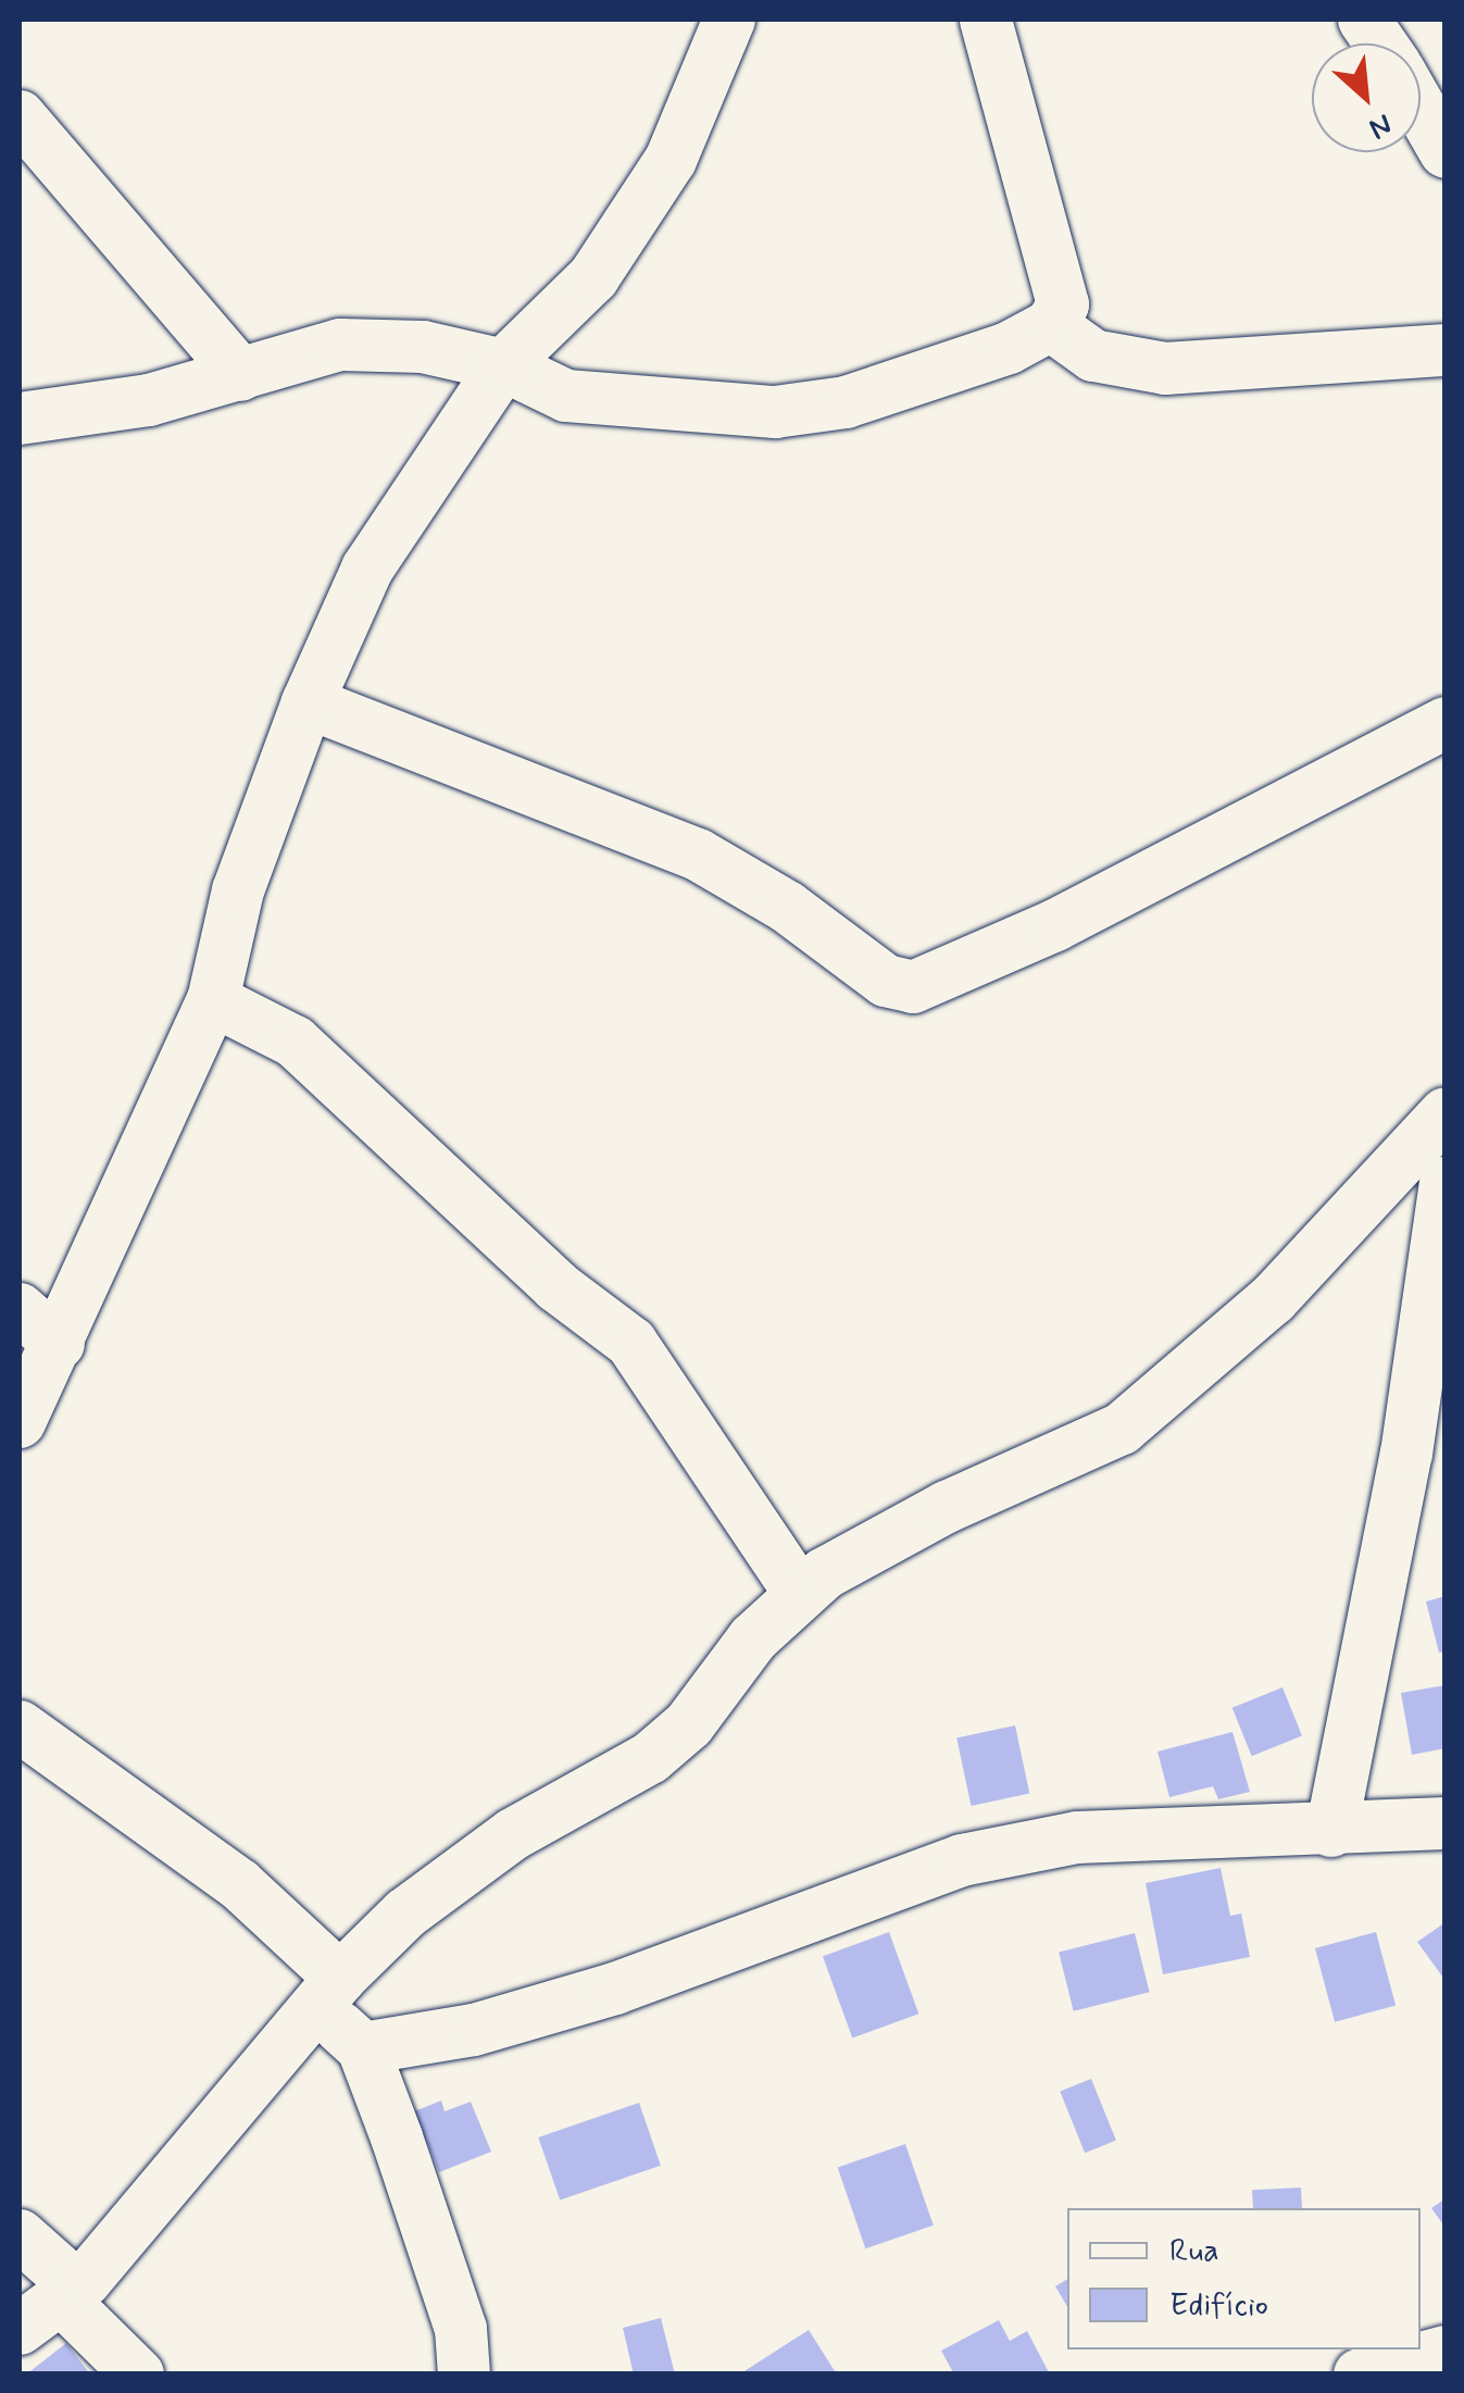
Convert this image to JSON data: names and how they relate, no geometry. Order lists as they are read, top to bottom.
{
  "legend": ["Rua", "Edifício"],
  "north": "bottom right"
}
